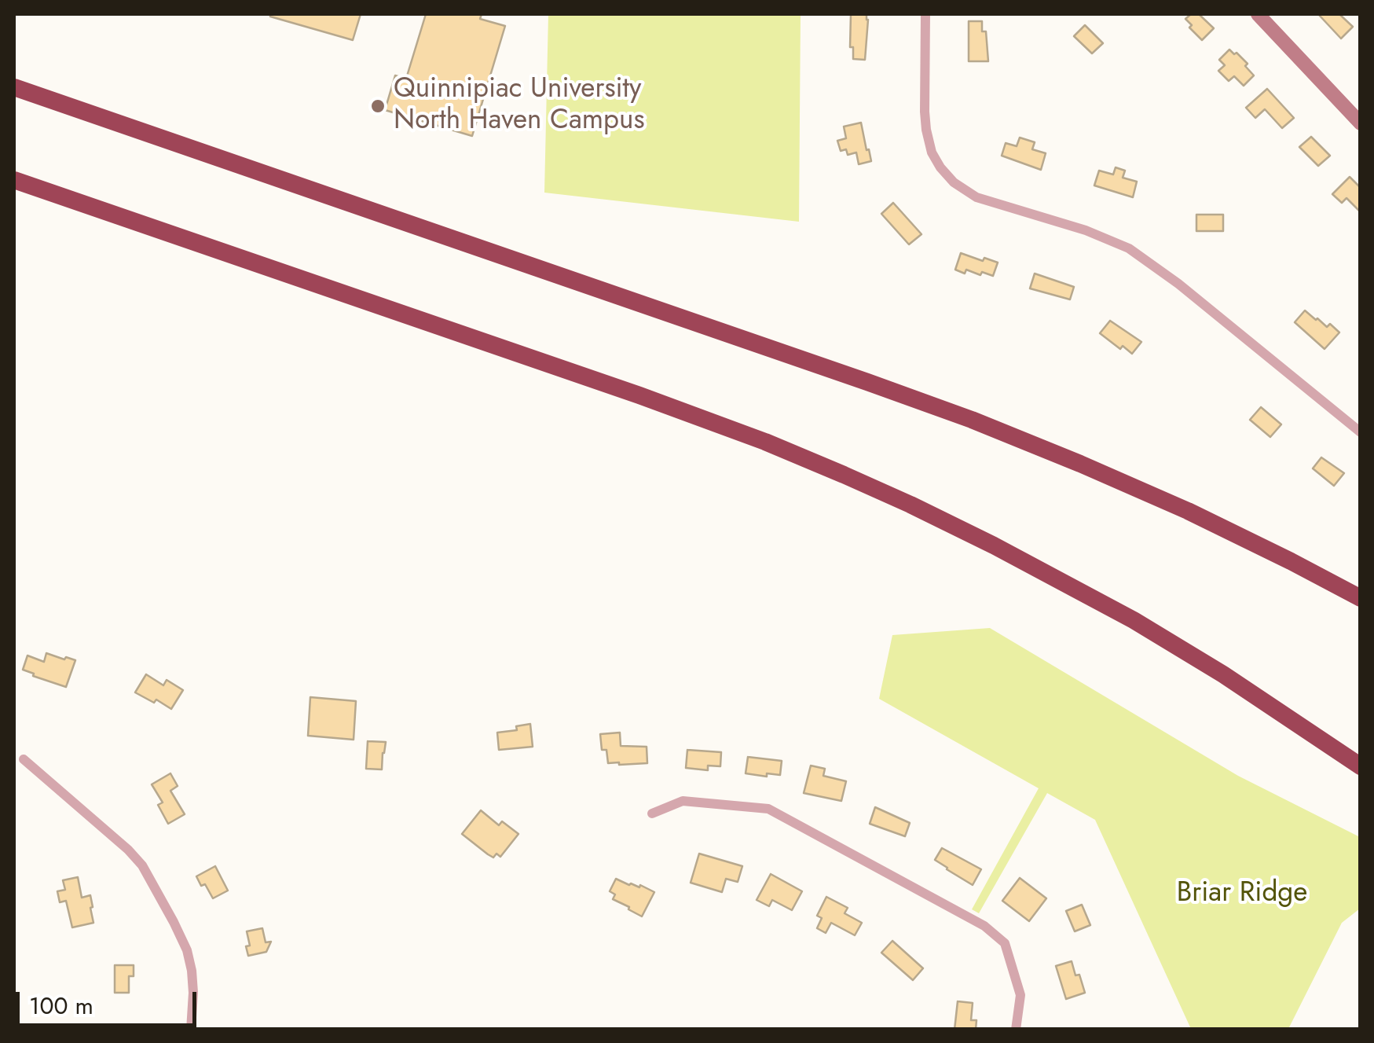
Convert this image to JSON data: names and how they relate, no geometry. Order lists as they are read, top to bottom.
{
  "parks": ["Briar Ridge"],
  "places": ["Quinnipiac University North Haven Campus"],
  "scale_bar": "100 m"
}
